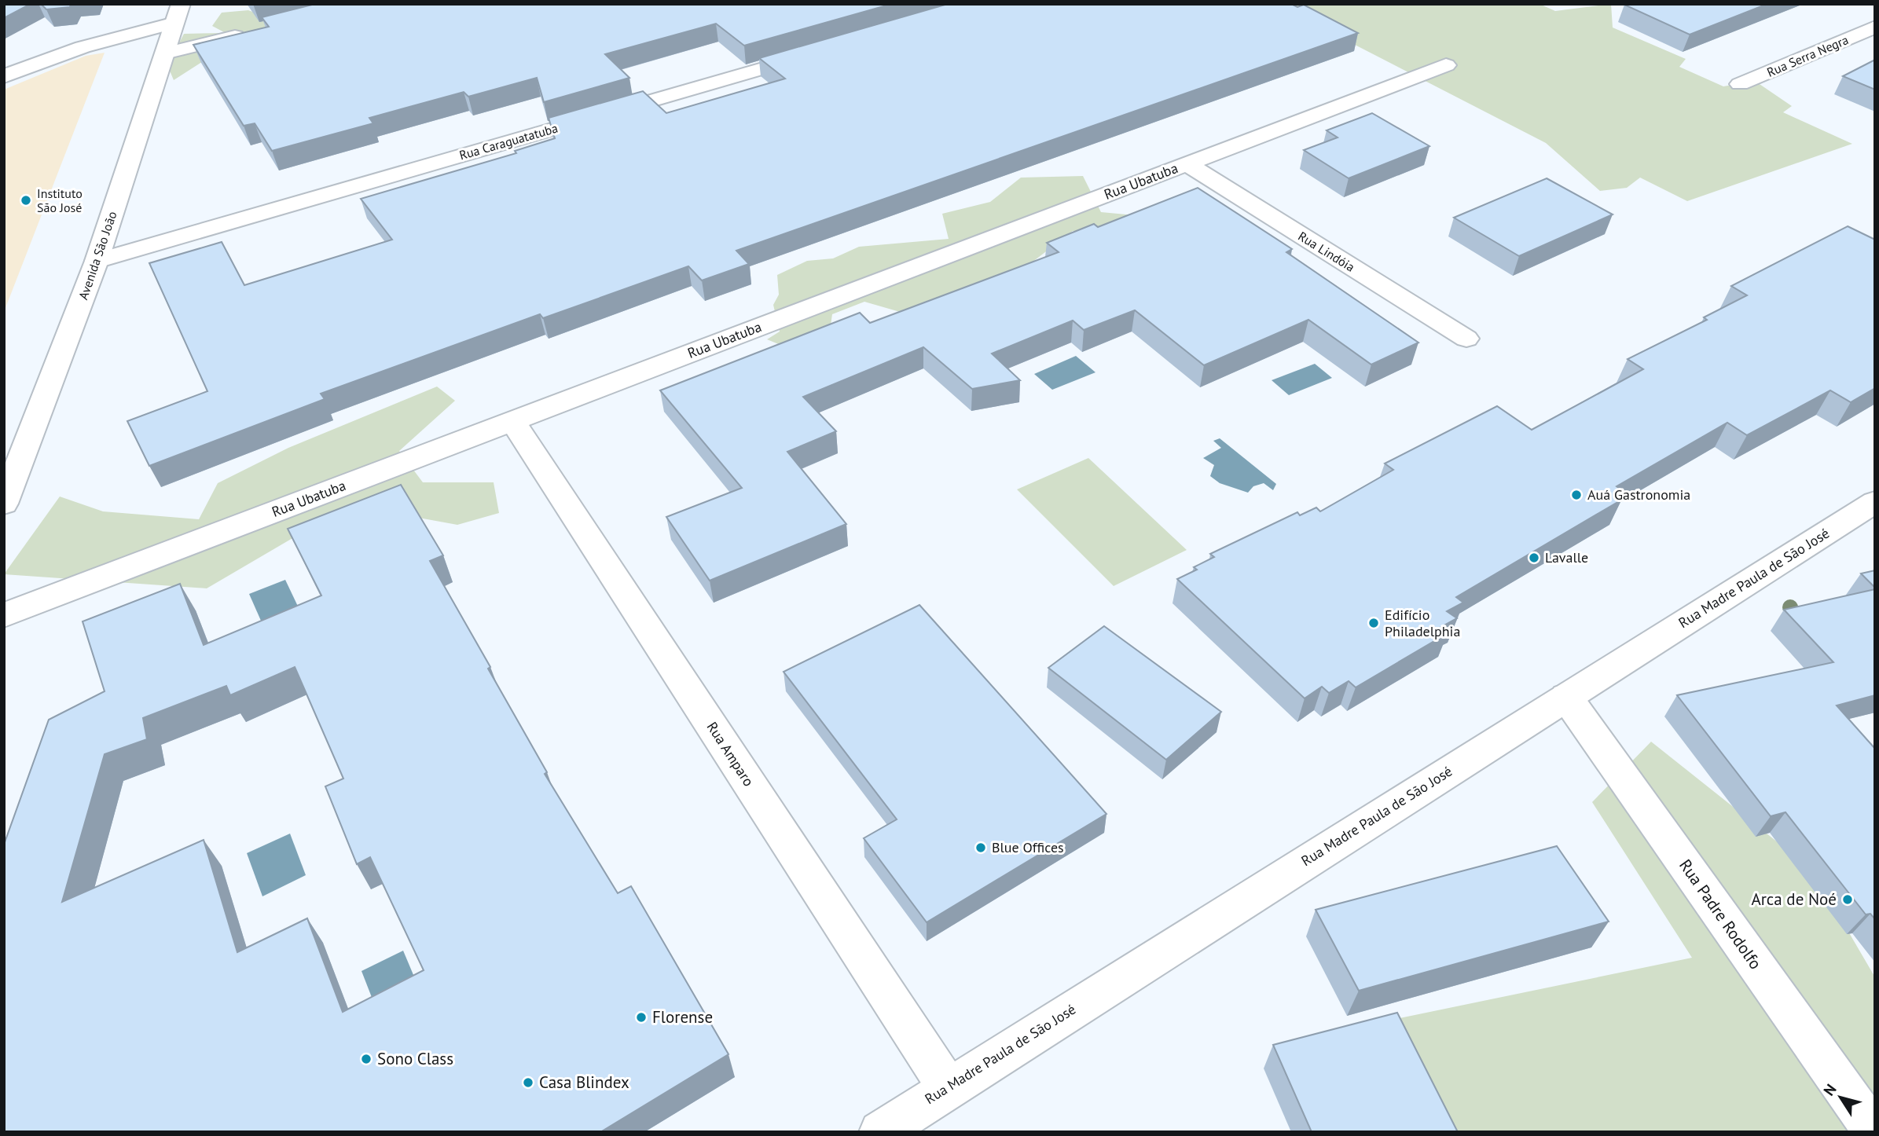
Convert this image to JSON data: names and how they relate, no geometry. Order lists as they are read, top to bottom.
{
  "streets": {
    "street": [
      "Rua Serra Negra",
      "Rua Caraguatatuba",
      "Rua Ubatuba",
      "Rua Lindóia",
      "Avenida São João",
      "Rua Madre Paula de São José",
      "Rua Amparo",
      "Rua Padre Rodolfo"
    ]
  },
  "crossings": [
    ["Rua Caraguatatuba", "Avenida São João"],
    ["Rua Ubatuba", "Rua Lindóia"],
    ["Rua Ubatuba", "Rua Amparo"],
    ["Rua Madre Paula de São José", "Rua Amparo"],
    ["Rua Madre Paula de São José", "Rua Padre Rodolfo"]
  ],
  "places": [
    "Instituto São José",
    "Auá Gastronomia",
    "Lavalle",
    "Edifício Philadelphia",
    "Blue Offices",
    "Arca de Noé",
    "Florense",
    "Sono Class",
    "Casa Blindex"
  ],
  "north": "top left"
}
